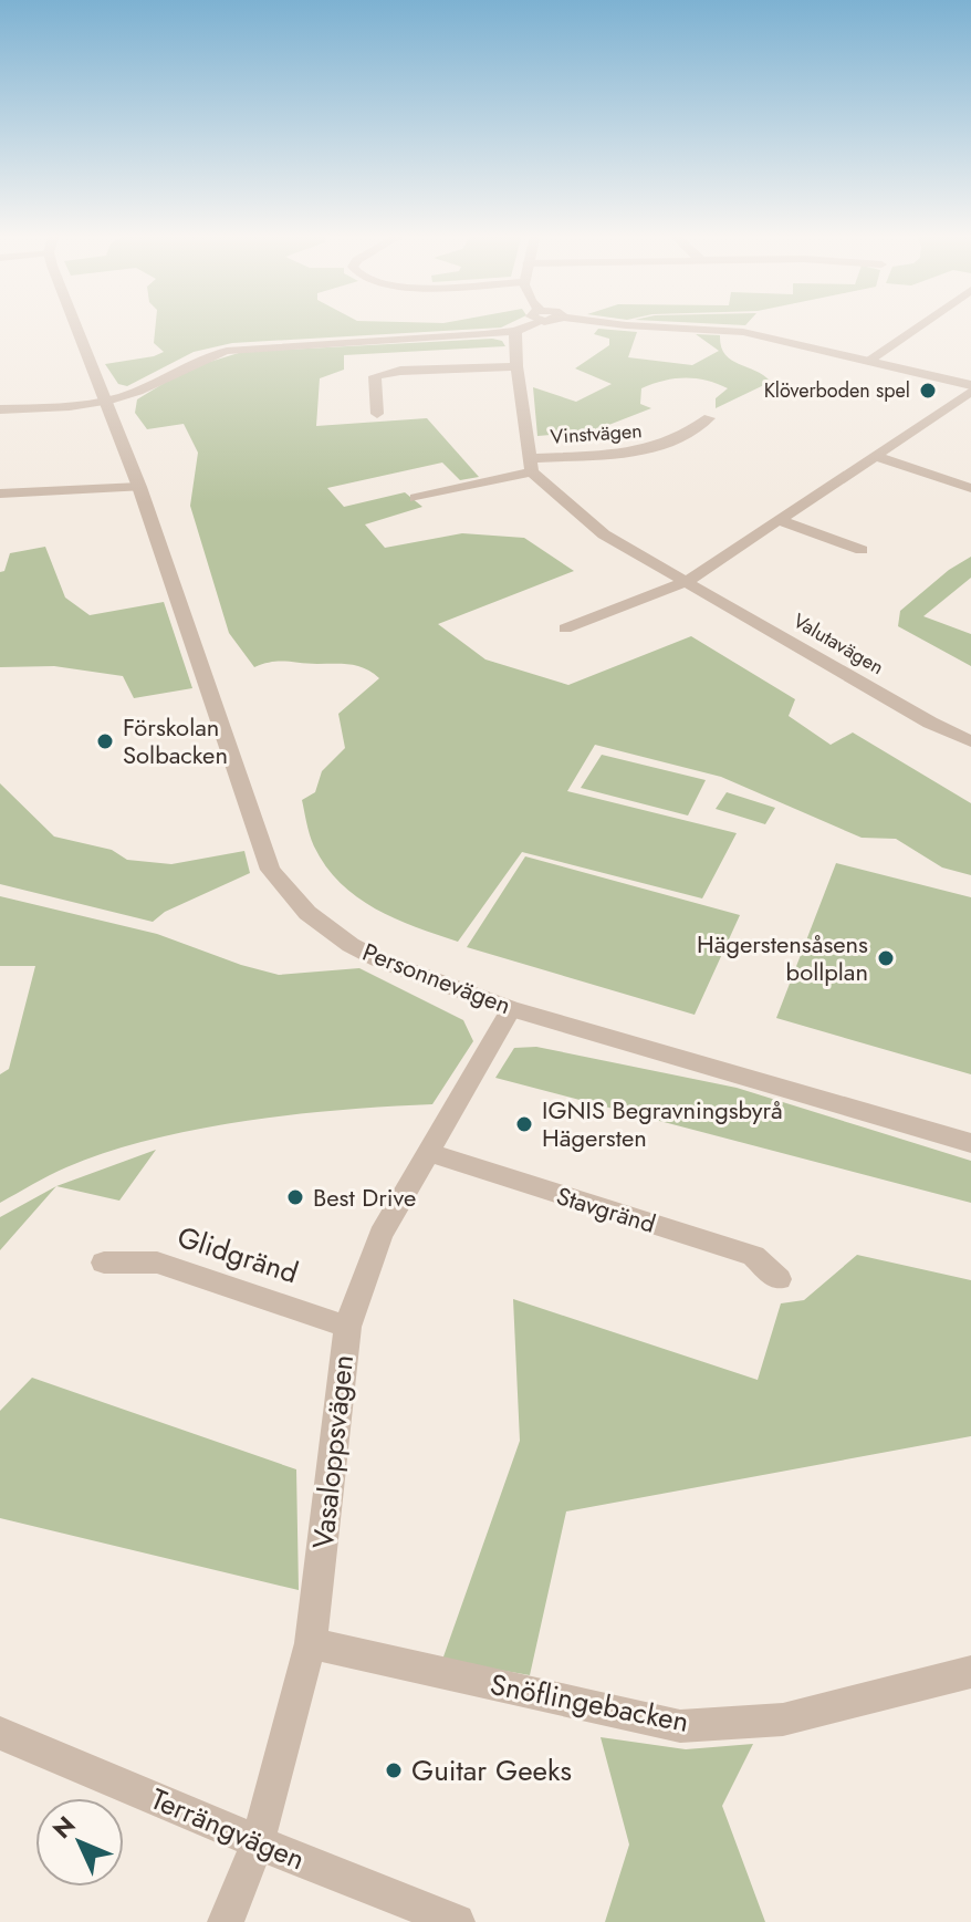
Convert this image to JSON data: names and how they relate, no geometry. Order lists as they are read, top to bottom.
{
  "streets": {
    "street": [
      "Vinstvägen",
      "Valutavägen",
      "Personnevägen",
      "Stavgränd",
      "Glidgränd",
      "Vasaloppsvägen",
      "Snöflingebacken",
      "Terrängvägen"
    ]
  },
  "crossings": [
    ["Vinstvägen", "Valutavägen"],
    ["Personnevägen", "Vasaloppsvägen"],
    ["Stavgränd", "Vasaloppsvägen"],
    ["Glidgränd", "Vasaloppsvägen"],
    ["Vasaloppsvägen", "Snöflingebacken"],
    ["Vasaloppsvägen", "Terrängvägen"]
  ],
  "places": [
    "Klöverboden spel",
    "Förskolan Solbacken",
    "Hägerstensåsens bollplan",
    "IGNIS Begravningsbyrå Hägersten",
    "Best Drive",
    "Guitar Geeks"
  ],
  "north": "top left"
}
